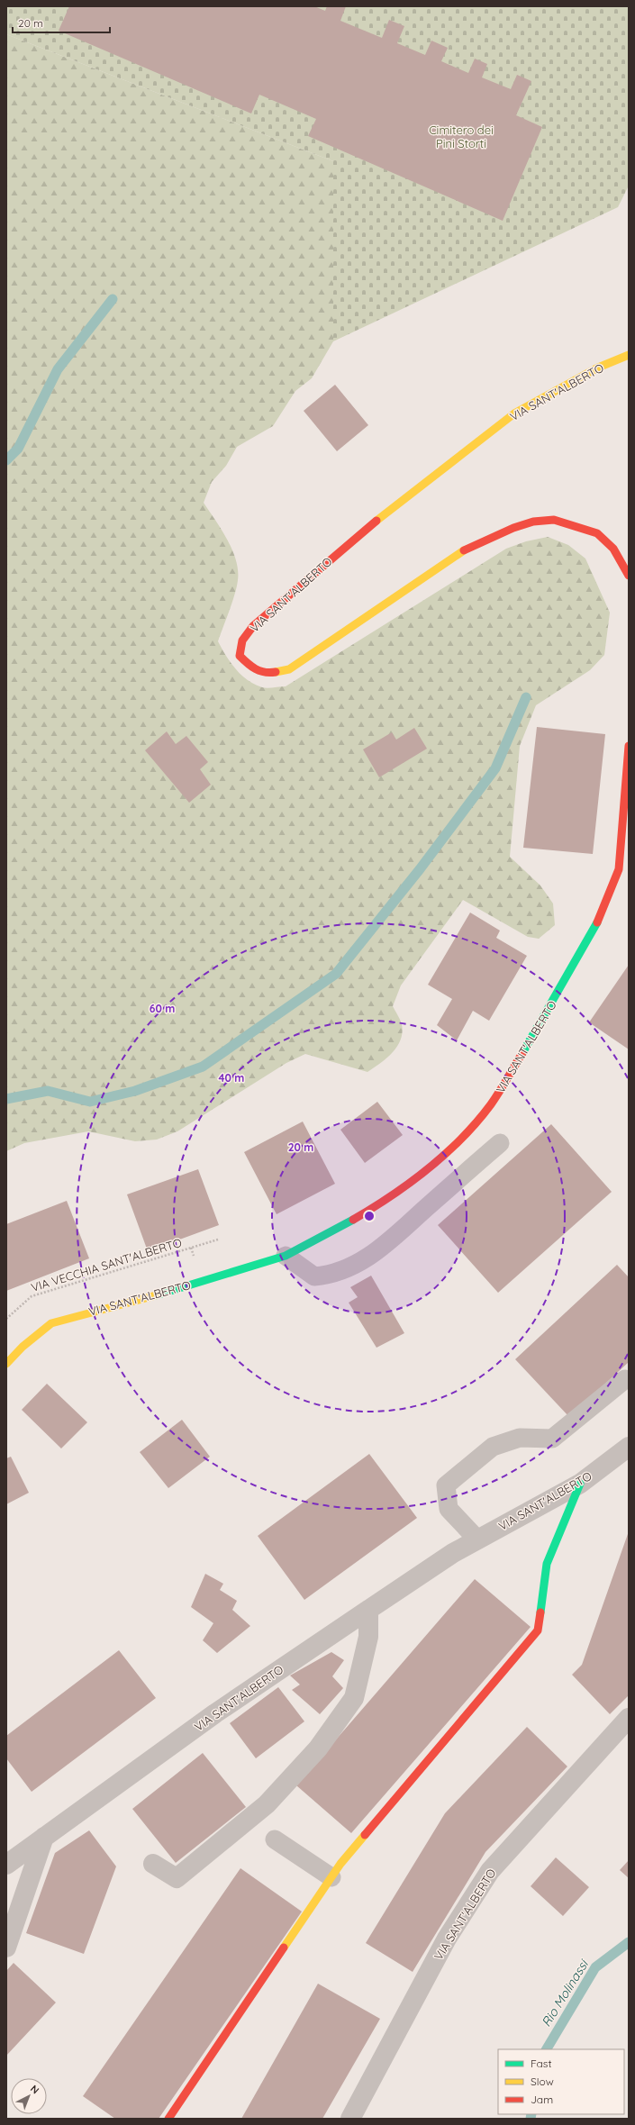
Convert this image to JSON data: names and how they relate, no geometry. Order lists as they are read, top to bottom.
{
  "streets": {
    "street": ["VIA SANT'ALBERTO"],
    "path": ["VIA VECCHIA SANT'ALBERTO"]
  },
  "water": ["Rio Molinassi"],
  "parks": ["Cimitero dei Pini Storti"],
  "legend": ["Fast", "Slow", "Jam"],
  "scale_bar": "20 m",
  "north": "top right",
  "rings": ["60 m", "40 m", "20 m"]
}
